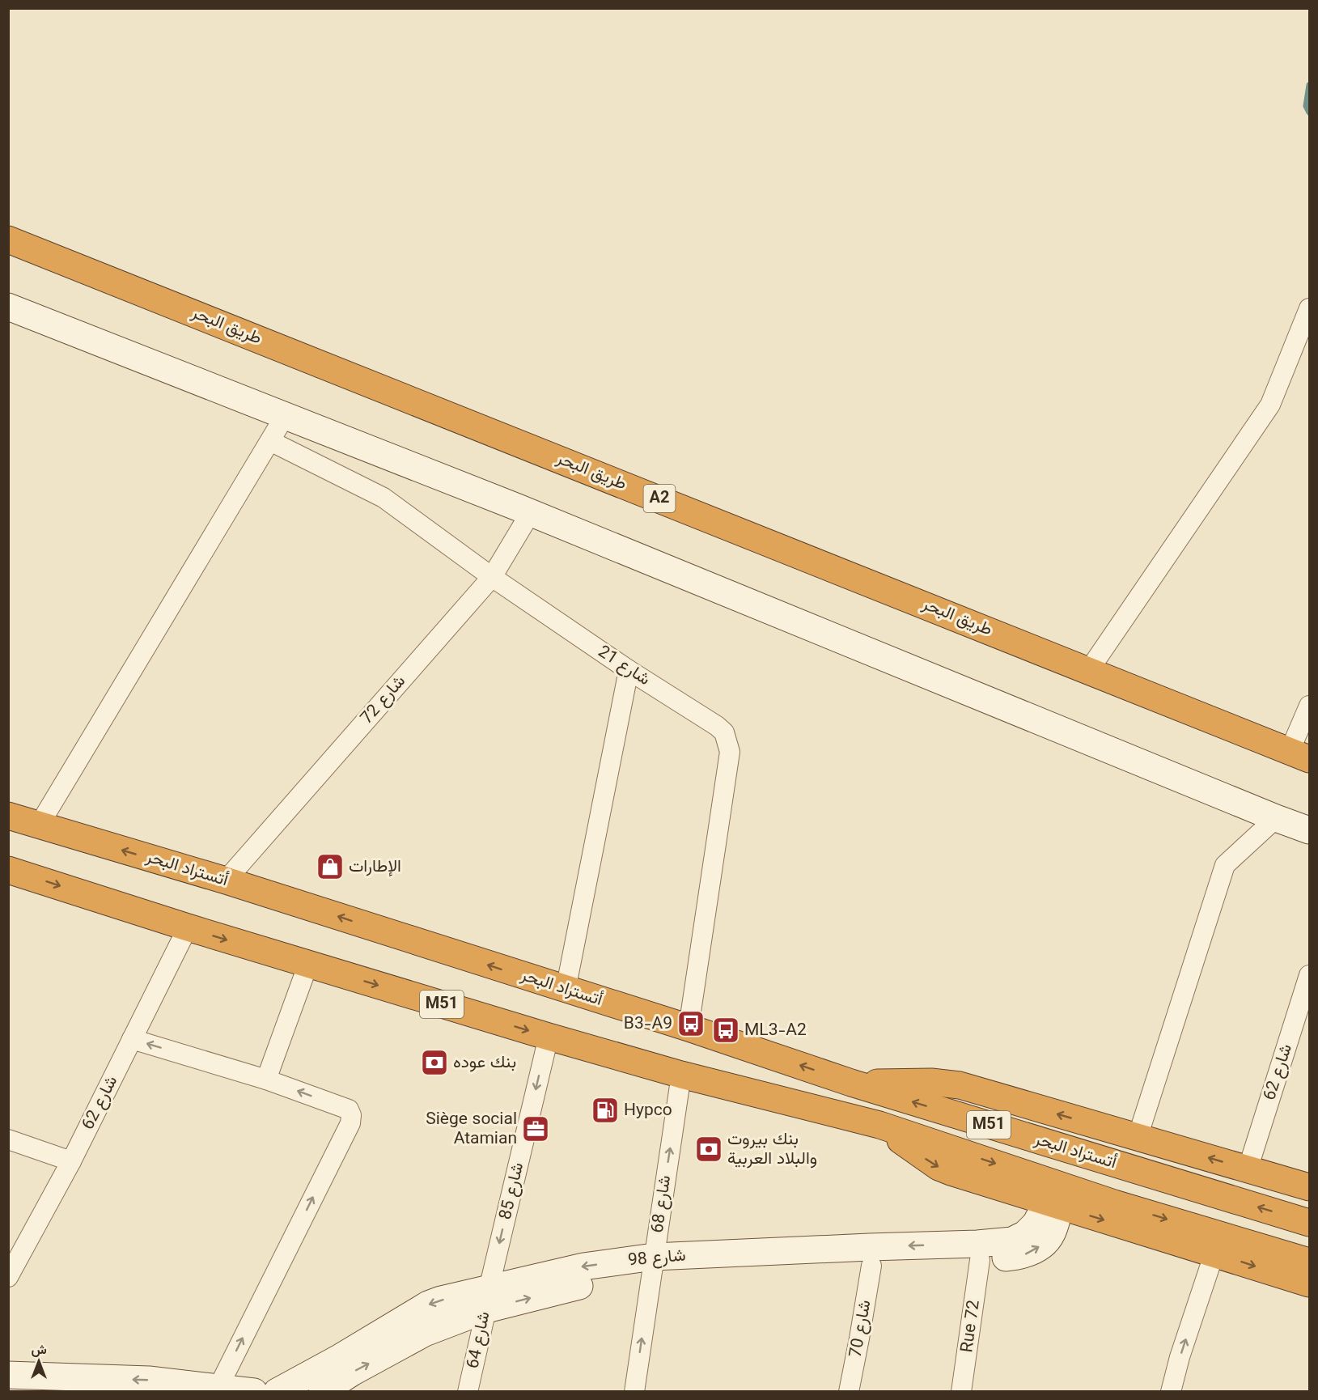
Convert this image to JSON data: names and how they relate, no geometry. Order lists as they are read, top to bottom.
{
  "streets": {
    "highway": [
      "طريق البحر",
      "A2",
      "أتستراد البحر",
      "M51"
    ],
    "street": [
      "شارع 21",
      "شارع 72",
      "شارع 62",
      "شارع 85",
      "شارع 68",
      "شارع 98",
      "Rue 72",
      "شارع 70",
      "شارع 64"
    ]
  },
  "crossings": [
    ["شارع 21", "شارع 72"],
    ["شارع 21", "أتستراد البحر"],
    ["شارع 72", "أتستراد البحر"],
    ["M51", "شارع 62"],
    ["M51", "شارع 85"],
    ["M51", "شارع 68"],
    ["شارع 85", "شارع 98"],
    ["شارع 85", "شارع 64"],
    ["شارع 68", "شارع 98"],
    ["شارع 98", "Rue 72"],
    ["شارع 98", "شارع 70"],
    ["شارع 98", "شارع 64"]
  ],
  "one_way": ["شارع 85", "شارع 68"],
  "places": {
    "shop": ["الإطارات"],
    "bus stop": ["B3-A9", "ML3-A2"],
    "bank": ["بنك عوده", "بنك بيروت والبلاد العربية"],
    "fuel station": ["Hypco"],
    "office": ["Siège social Atamian"]
  },
  "north": "top"
}
